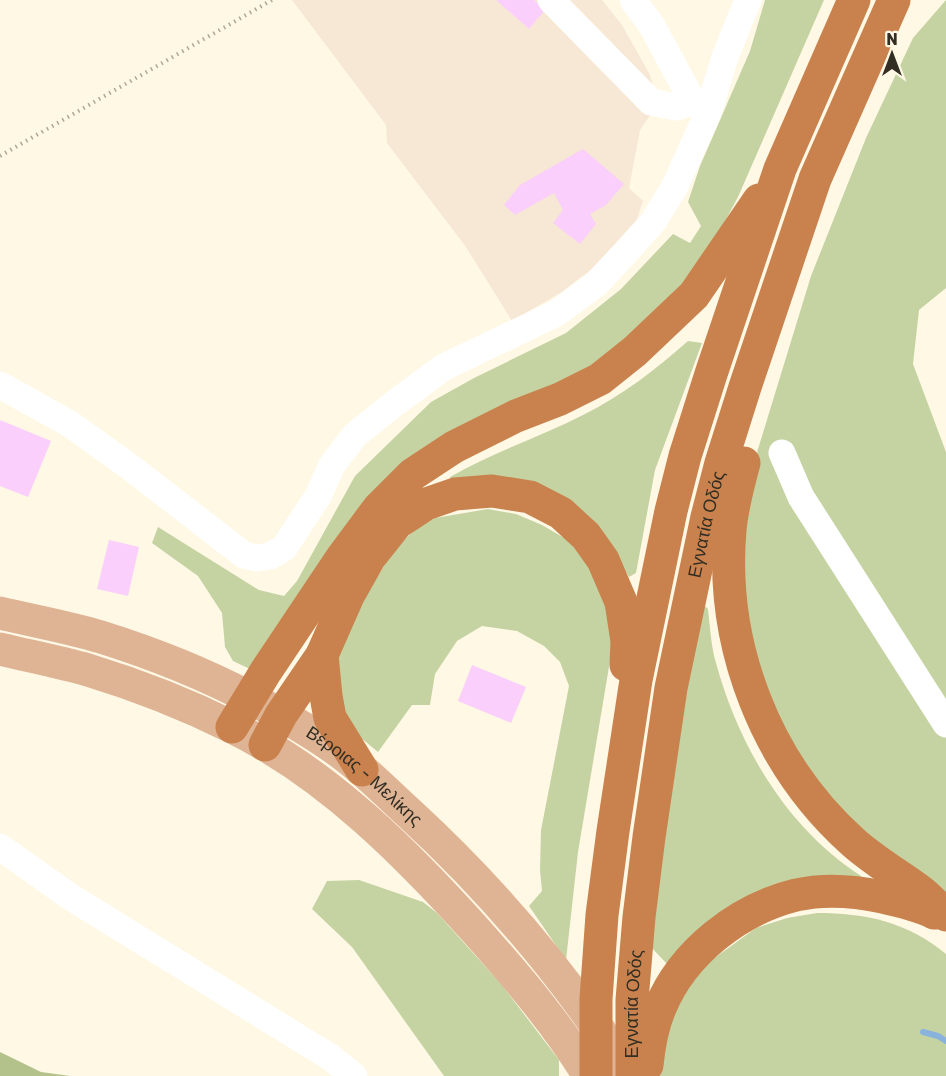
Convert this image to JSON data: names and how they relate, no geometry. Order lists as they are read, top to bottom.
{
  "streets": {
    "highway": ["Εγνατία Οδός"],
    "main road": ["Βέροιας - Μελίκης"]
  },
  "crossings": [
    ["Εγνατία Οδός", "Βέροιας - Μελίκης"]
  ],
  "north": "top"
}
